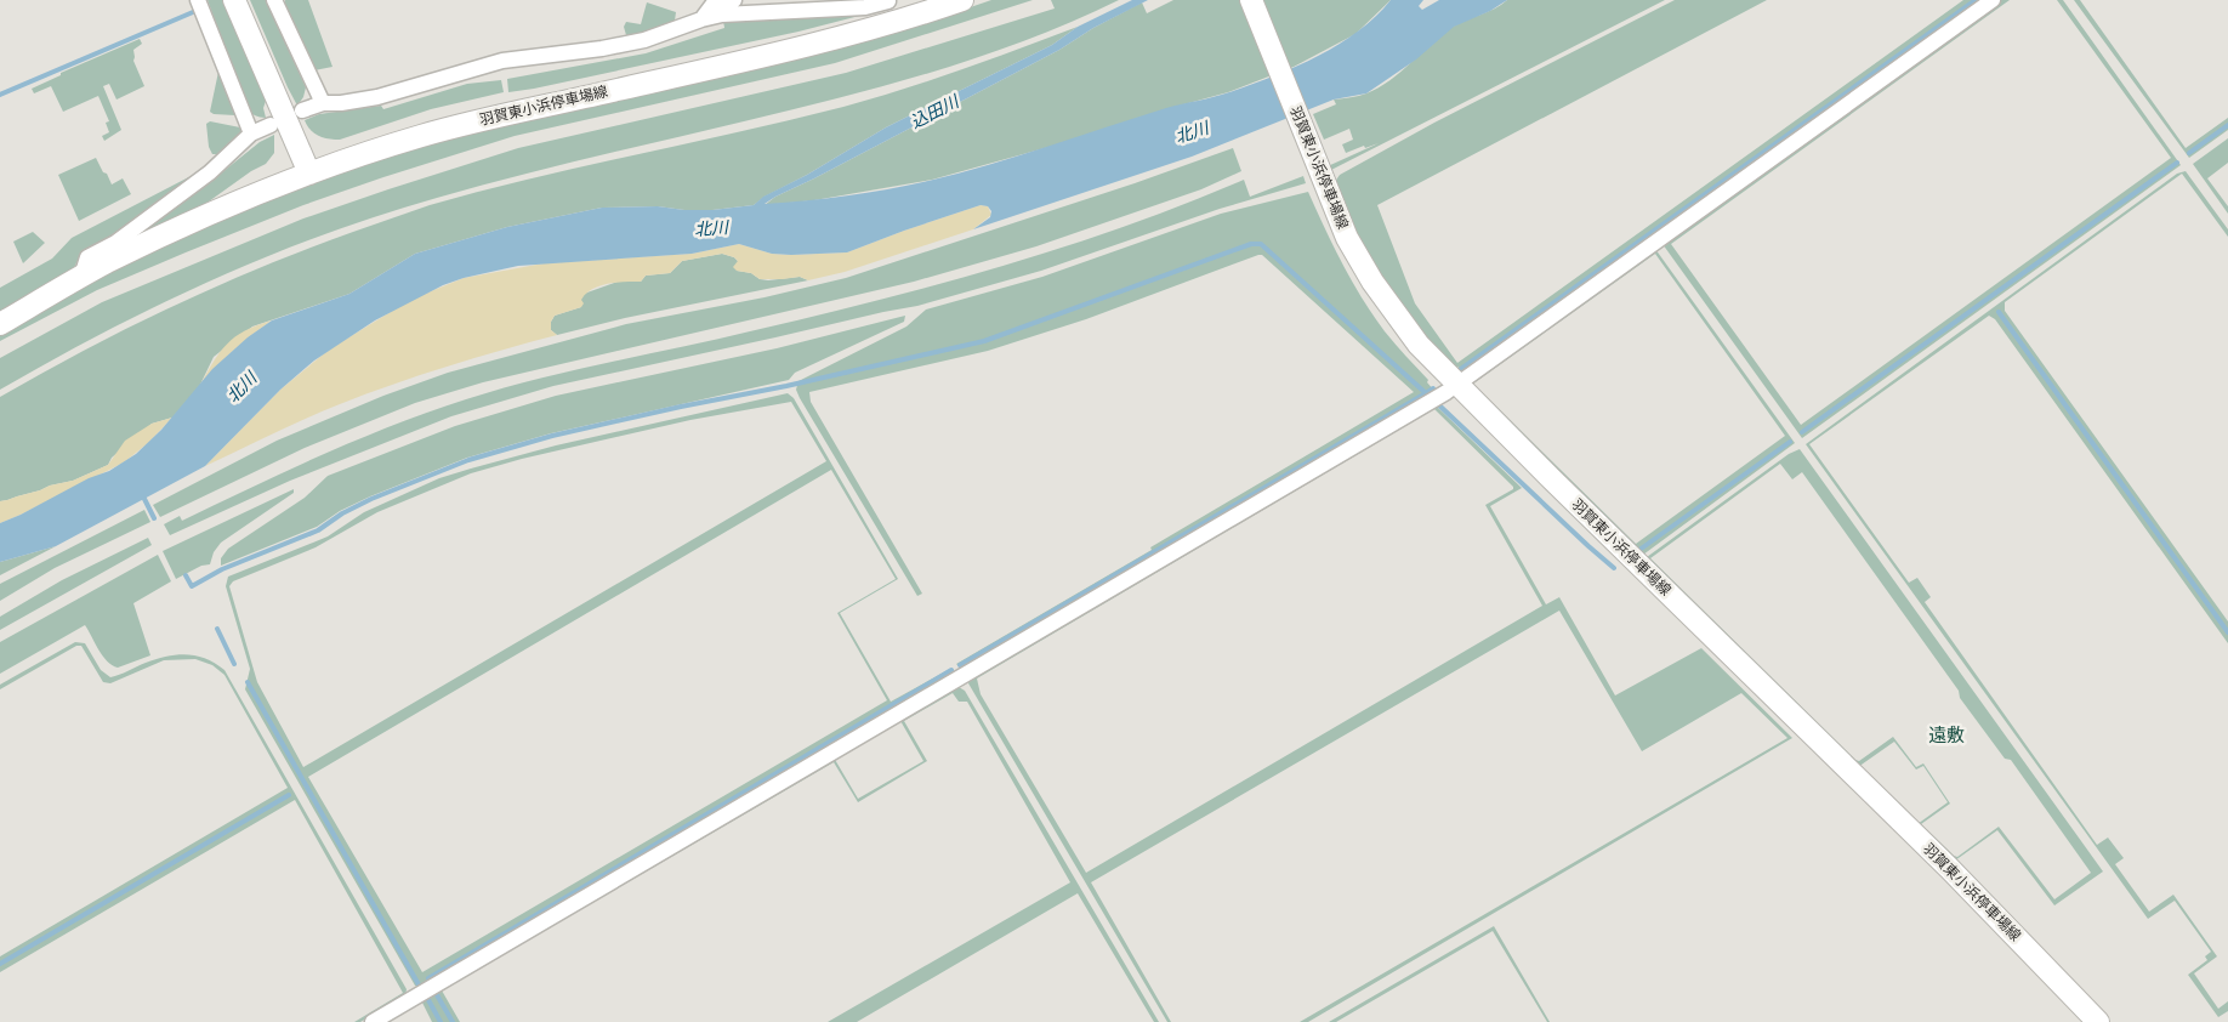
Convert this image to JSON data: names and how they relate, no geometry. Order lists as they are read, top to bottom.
{
  "streets": {
    "main road": ["羽賀東小浜停車場線"]
  },
  "districts": ["遠敷"],
  "water": ["込田川", "北川"]
}
